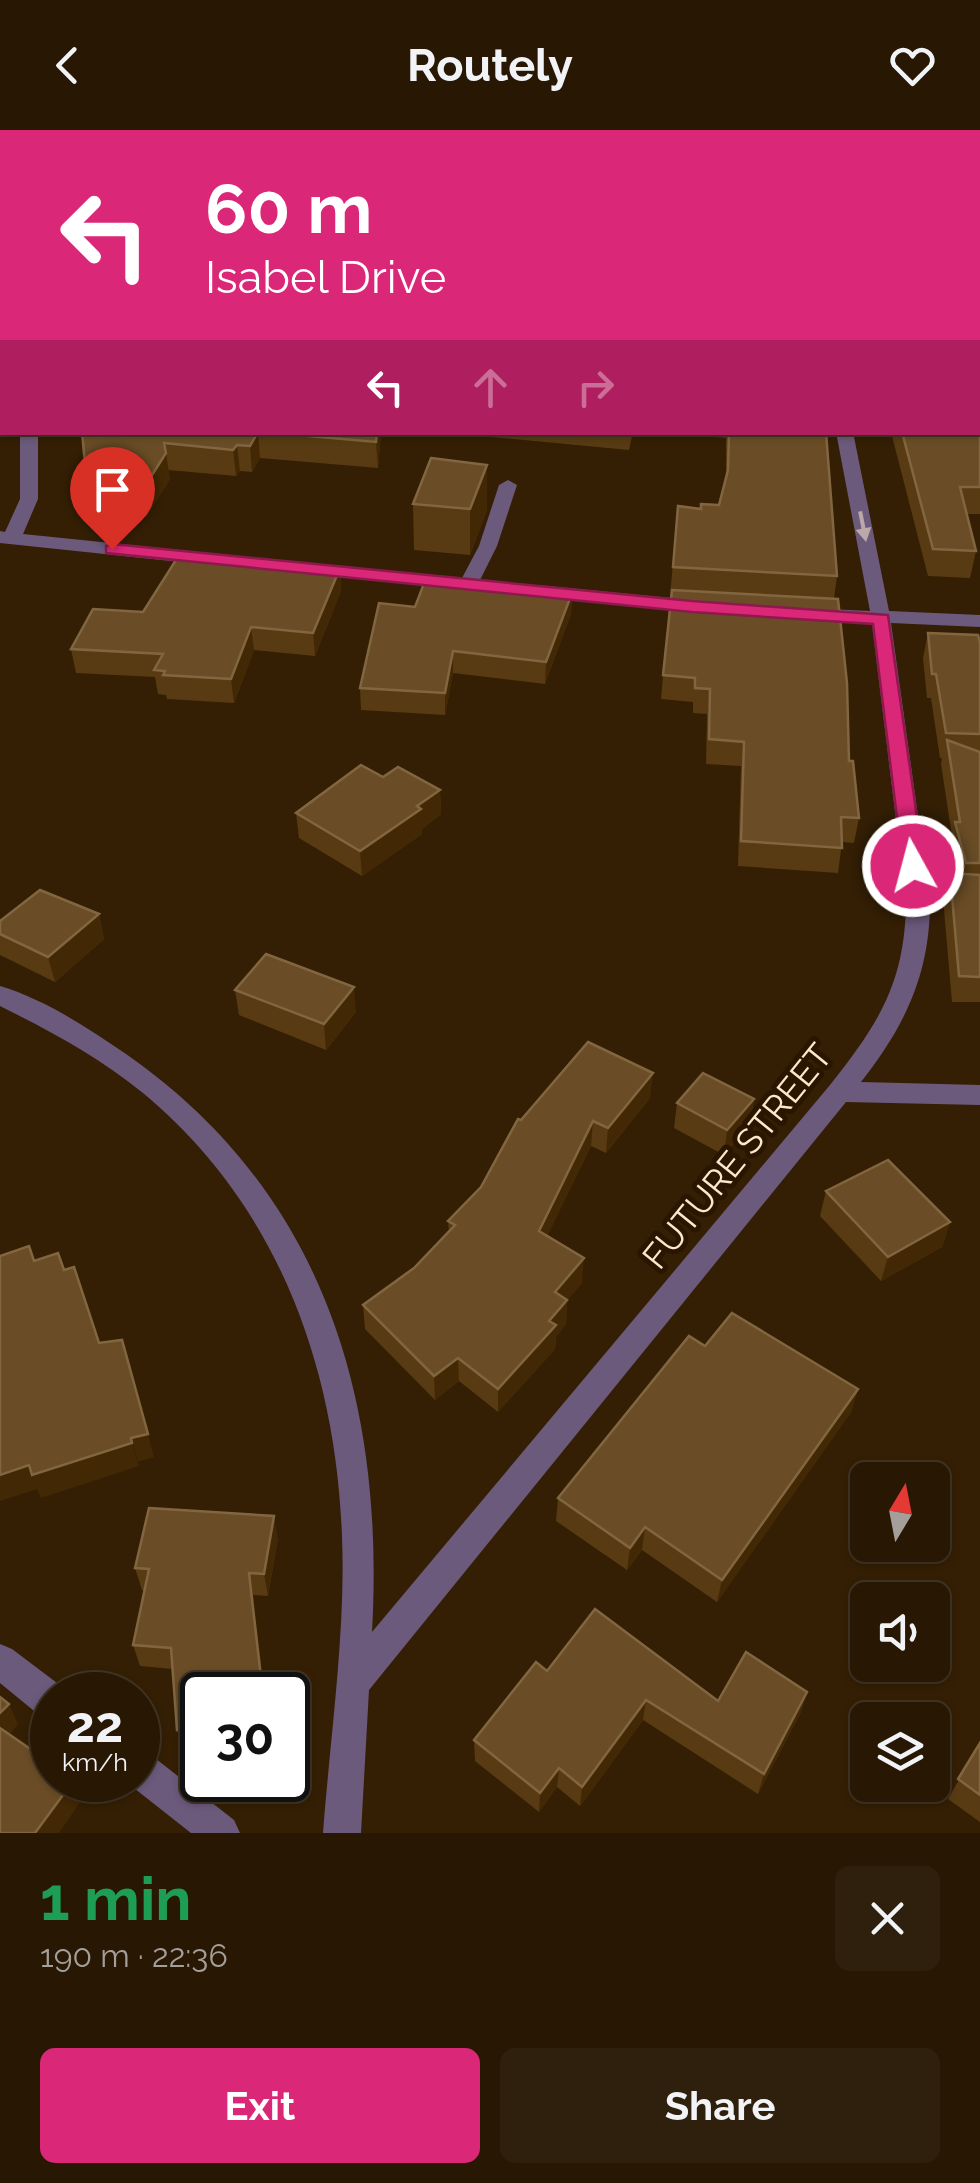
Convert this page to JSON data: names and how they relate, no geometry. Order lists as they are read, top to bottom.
{
  "streets": {
    "street": ["FUTURE STREET"]
  },
  "north": "top",
  "page": {
    "header": "Routely",
    "turn": ["60 m", "Isabel Drive"],
    "speed": "22 km/h",
    "limit": "30",
    "heading": ["1 min", "190 m · 22:36"],
    "buttons": ["Exit", "Share"]
  }
}
